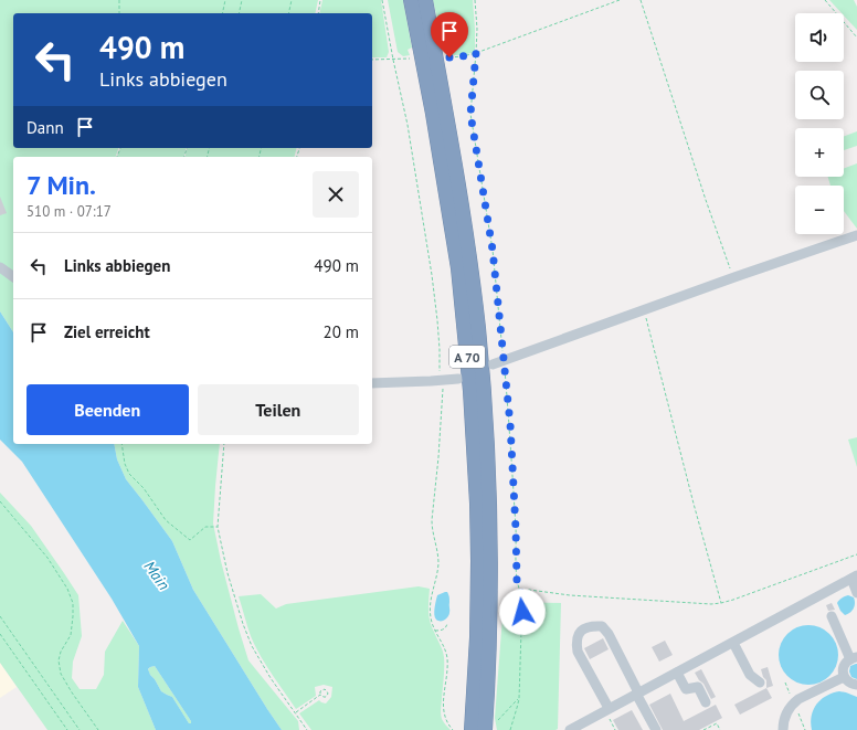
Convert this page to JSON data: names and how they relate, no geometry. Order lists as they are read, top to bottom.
{
  "streets": {
    "highway": ["A 70"]
  },
  "water": ["Main"],
  "page": {
    "map_buttons": ["+", "−"],
    "turn": ["490 m", "Links abbiegen"],
    "then": "Dann",
    "heading": ["7 Min.", "510 m · 07:17"],
    "list": [
      {
        "name": "Links abbiegen",
        "value": "490 m"
      },
      {
        "name": "Ziel erreicht",
        "value": "20 m"
      }
    ],
    "buttons": ["Beenden", "Teilen"]
  }
}
